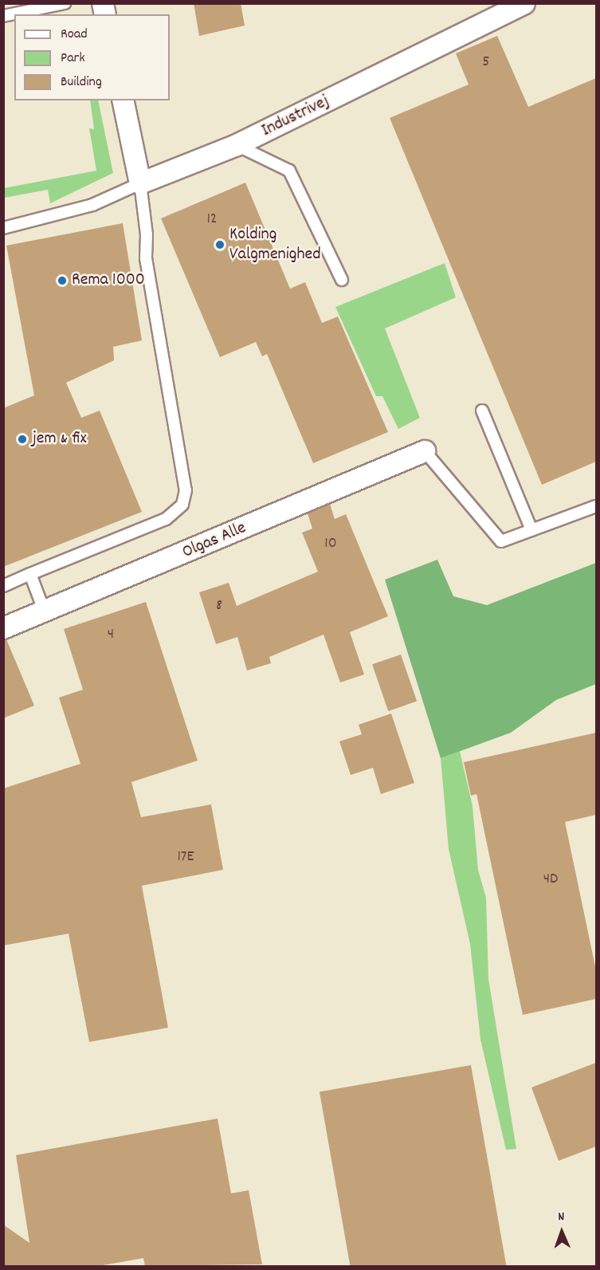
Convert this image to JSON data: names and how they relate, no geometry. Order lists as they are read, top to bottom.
{
  "streets": {
    "street": ["Industrivej", "Olgas Alle"]
  },
  "places": ["Kolding Valgmenighed", "Rema 1000", "jem & fix"],
  "house_numbers": [
    "5",
    "12",
    "10",
    "8",
    "4",
    "17E",
    "4D"
  ],
  "legend": ["Road", "Park", "Building"],
  "north": "top"
}
